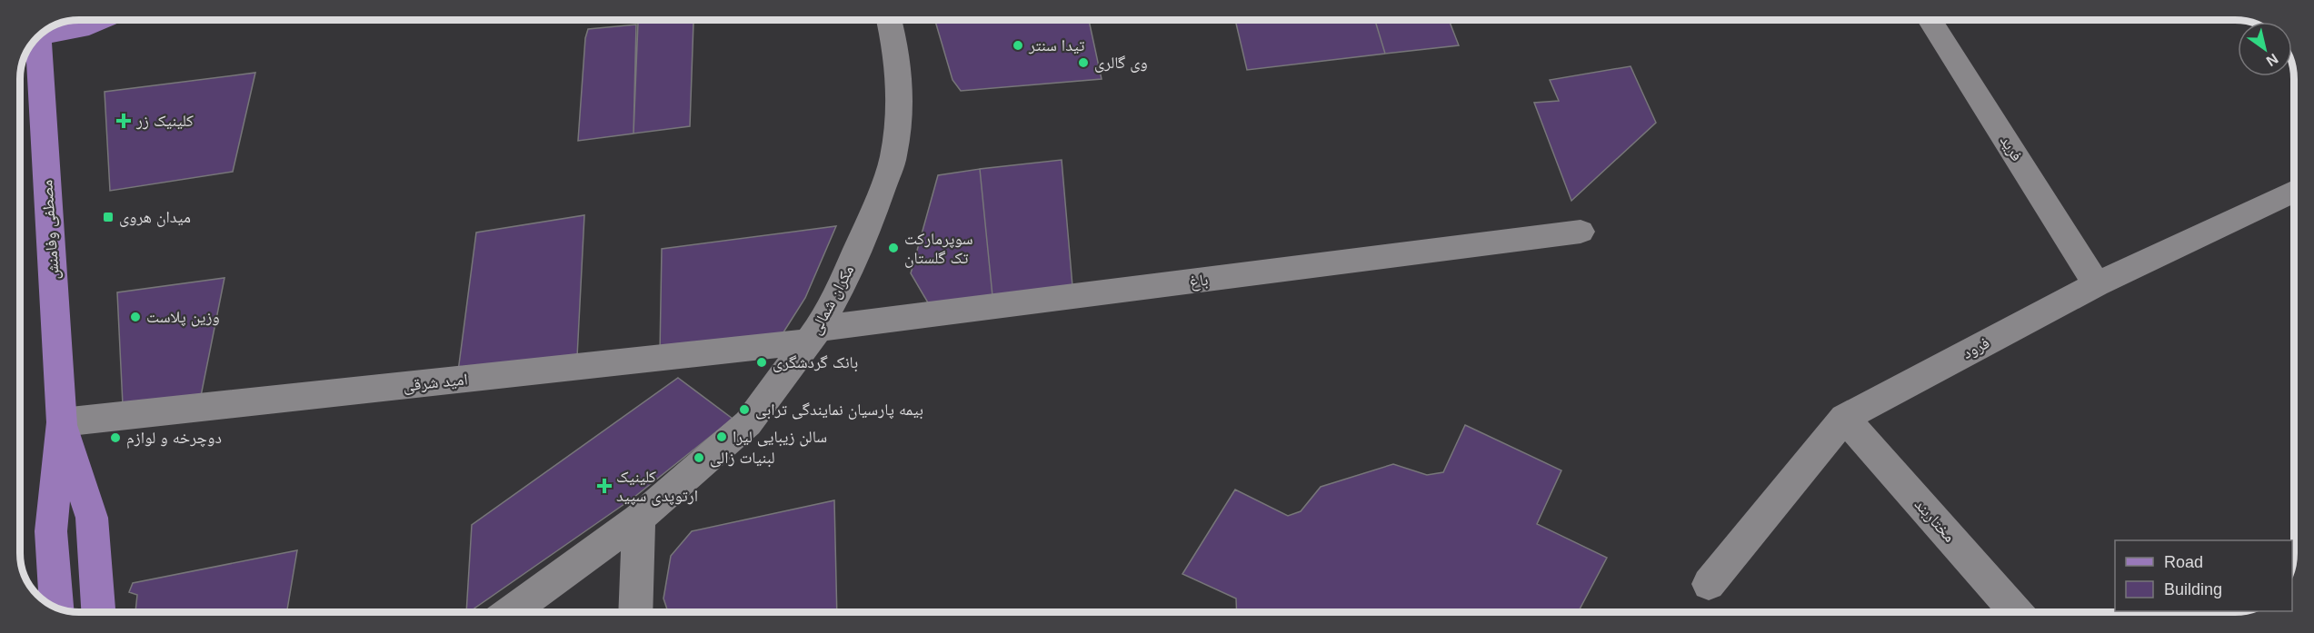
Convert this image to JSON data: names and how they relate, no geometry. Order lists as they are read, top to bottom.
{
  "streets": {
    "main road": ["مصطفی وفامنش"],
    "street": [
      "فرید",
      "باغ",
      "مکران شمالی",
      "فرود",
      "امید شرقی",
      "مختاربند"
    ]
  },
  "crossings": [
    ["فرید", "فرود"],
    ["مصطفی وفامنش", "امید شرقی"],
    ["باغ", "مکران شمالی"],
    ["باغ", "امید شرقی"],
    ["مکران شمالی", "امید شرقی"],
    ["فرود", "مختاربند"]
  ],
  "places": {
    "other": [
      "تیدا سنتر",
      "وی گالری",
      "سوپرمارکت تک گلستان",
      "وزین پلاست",
      "بانک گردشگری",
      "بیمه پارسیان نمایندگی ترابی",
      "سالن زیبایی لیرا",
      "دوچرخه و لوازم",
      "لبنیات زالی"
    ],
    "health": ["کلینیک زر", "کلینیک ارتوپدی سپید"],
    "transit": ["میدان هروی"]
  },
  "legend": ["Road", "Building"],
  "north": "bottom right"
}
